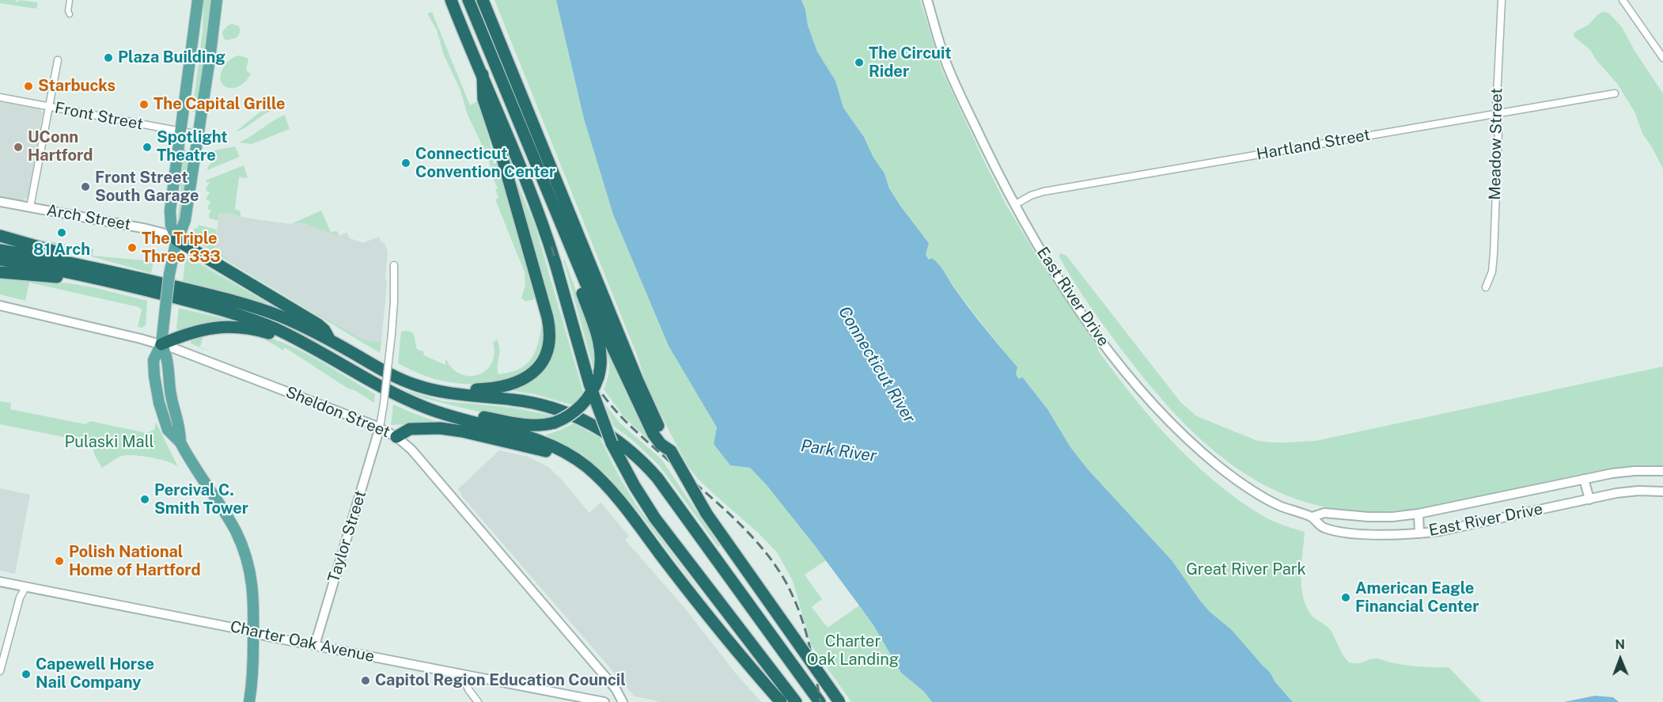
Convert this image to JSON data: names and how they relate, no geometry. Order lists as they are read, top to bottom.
{
  "streets": {
    "street": [
      "Front Street",
      "Meadow Street",
      "Hartland Street",
      "Arch Street",
      "East River Drive",
      "Sheldon Street",
      "Taylor Street",
      "Charter Oak Avenue"
    ]
  },
  "crossings": [
    ["Meadow Street", "Hartland Street"],
    ["Hartland Street", "East River Drive"],
    ["Sheldon Street", "Taylor Street"],
    ["Taylor Street", "Charter Oak Avenue"]
  ],
  "water": ["Connecticut River", "Park River"],
  "parks": ["Pulaski Mall", "Great River Park", "Charter Oak Landing"],
  "places": [
    "Plaza Building",
    "The Circuit Rider",
    "Starbucks",
    "The Capital Grille",
    "UConn Hartford",
    "Spotlight Theatre",
    "Connecticut Convention Center",
    "Front Street South Garage",
    "81 Arch",
    "The Triple Three 333",
    "Percival C. Smith Tower",
    "Polish National Home of Hartford",
    "American Eagle Financial Center",
    "Capewell Horse Nail Company",
    "Capitol Region Education Council"
  ],
  "north": "top"
}
